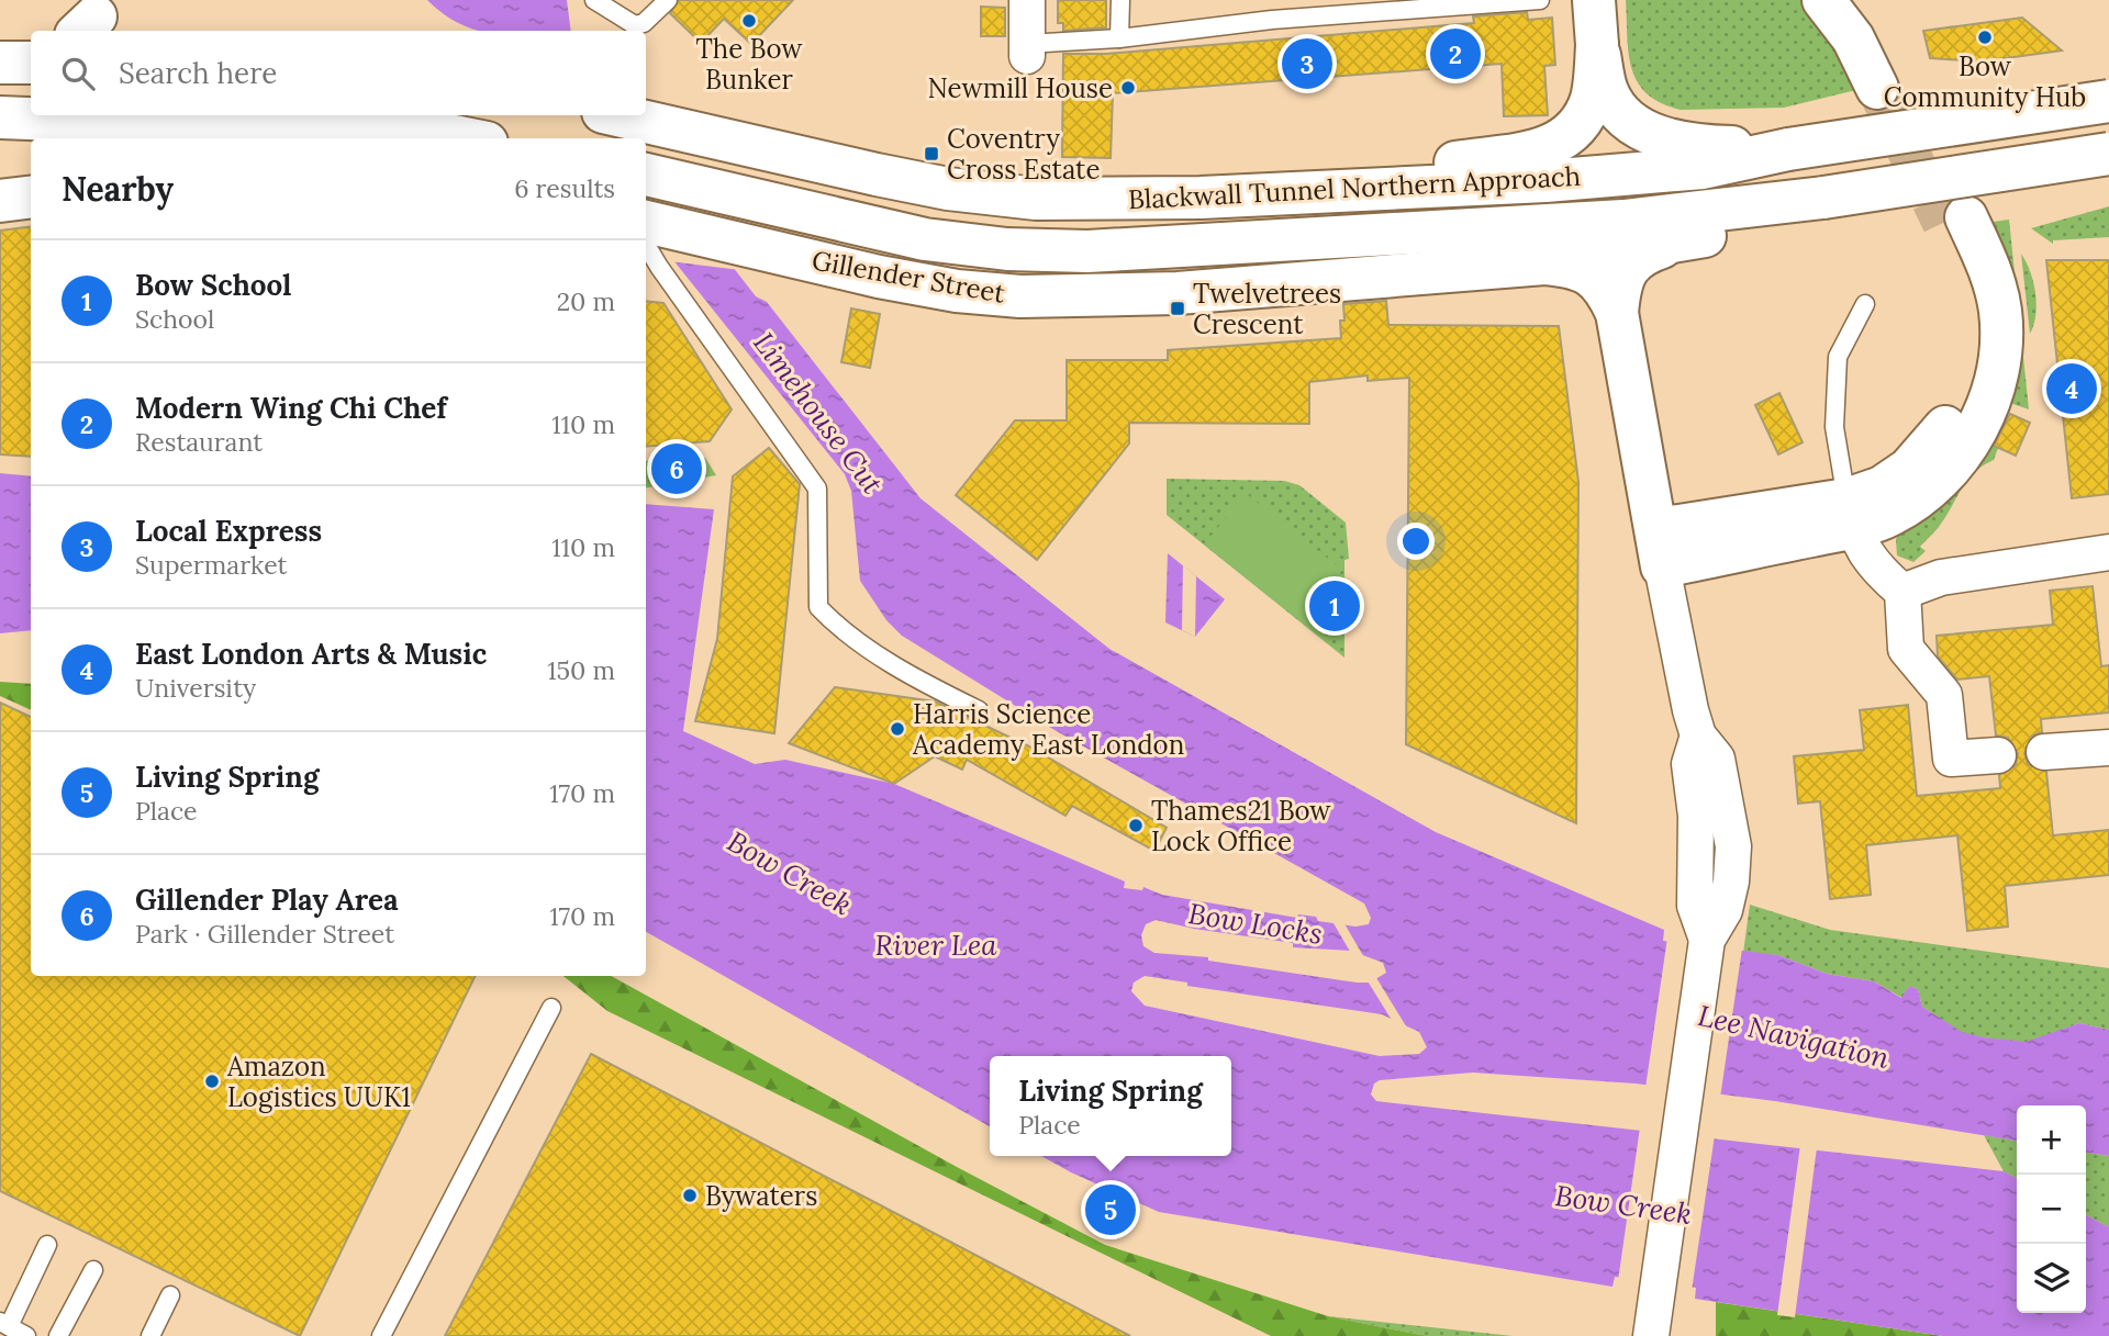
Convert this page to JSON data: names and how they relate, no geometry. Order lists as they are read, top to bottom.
{
  "streets": {
    "main road": ["Blackwall Tunnel Northern Approach", "Gillender Street"]
  },
  "water": [
    "Limehouse Cut",
    "Bow Creek",
    "Bow Locks",
    "River Lea",
    "Lee Navigation"
  ],
  "places": {
    "other": [
      "The Bow Bunker",
      "Bow Community Hub",
      "Newmill House",
      "Harris Science Academy East London",
      "Thames21 Bow Lock Office",
      "Amazon Logistics UUK1",
      "Bywaters"
    ],
    "transit": ["Coventry Cross Estate", "Twelvetrees Crescent"]
  },
  "page": {
    "pins": [
      "2",
      "3",
      "4",
      "6",
      "1",
      "5"
    ],
    "search": "Search here",
    "heading": ["Nearby", "6 results"],
    "list": [
      {
        "mark": "1",
        "name": "Bow School",
        "note": "School",
        "value": "20 m"
      },
      {
        "mark": "2",
        "name": "Modern Wing Chi Chef",
        "note": "Restaurant",
        "value": "110 m"
      },
      {
        "mark": "3",
        "name": "Local Express",
        "note": "Supermarket",
        "value": "110 m"
      },
      {
        "mark": "4",
        "name": "East London Arts & Music",
        "note": "University",
        "value": "150 m"
      },
      {
        "mark": "5",
        "name": "Living Spring",
        "note": "Place",
        "value": "170 m"
      },
      {
        "mark": "6",
        "name": "Gillender Play Area",
        "note": "Park · Gillender Street",
        "value": "170 m"
      }
    ],
    "popup": ["Living Spring", "Place"],
    "map_buttons": ["+", "−"]
  }
}
